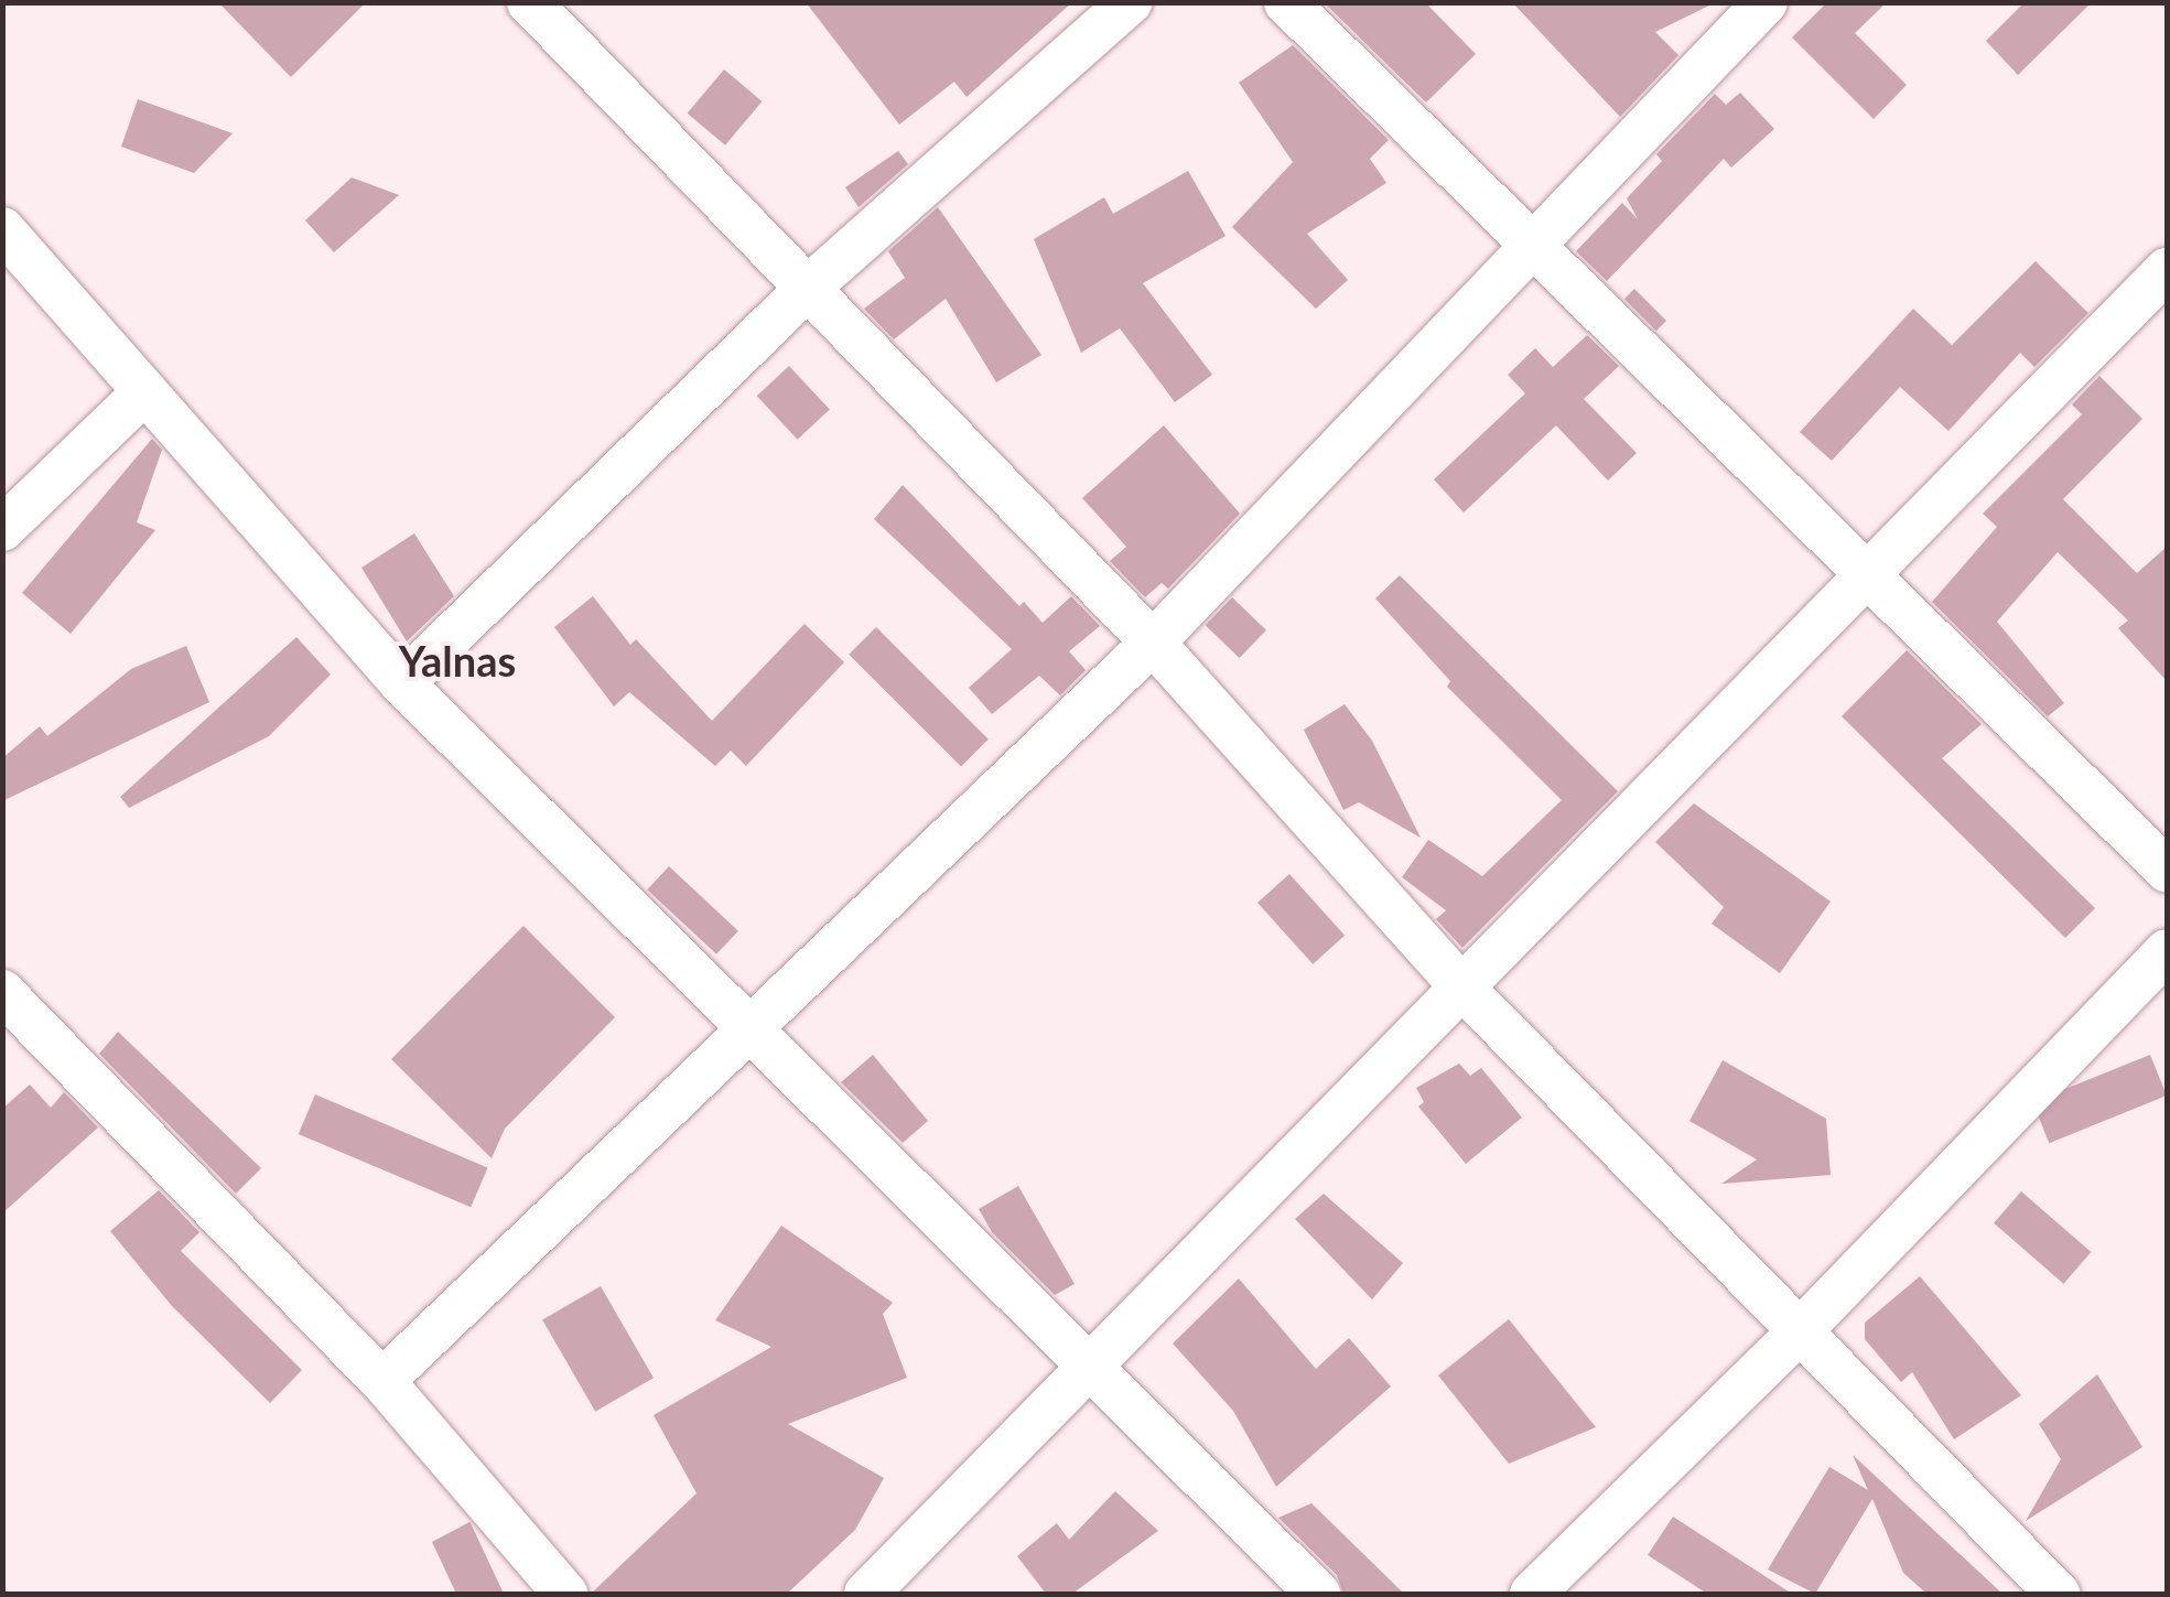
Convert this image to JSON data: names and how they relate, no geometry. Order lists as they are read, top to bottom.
{
  "districts": ["Yalnas"]
}
